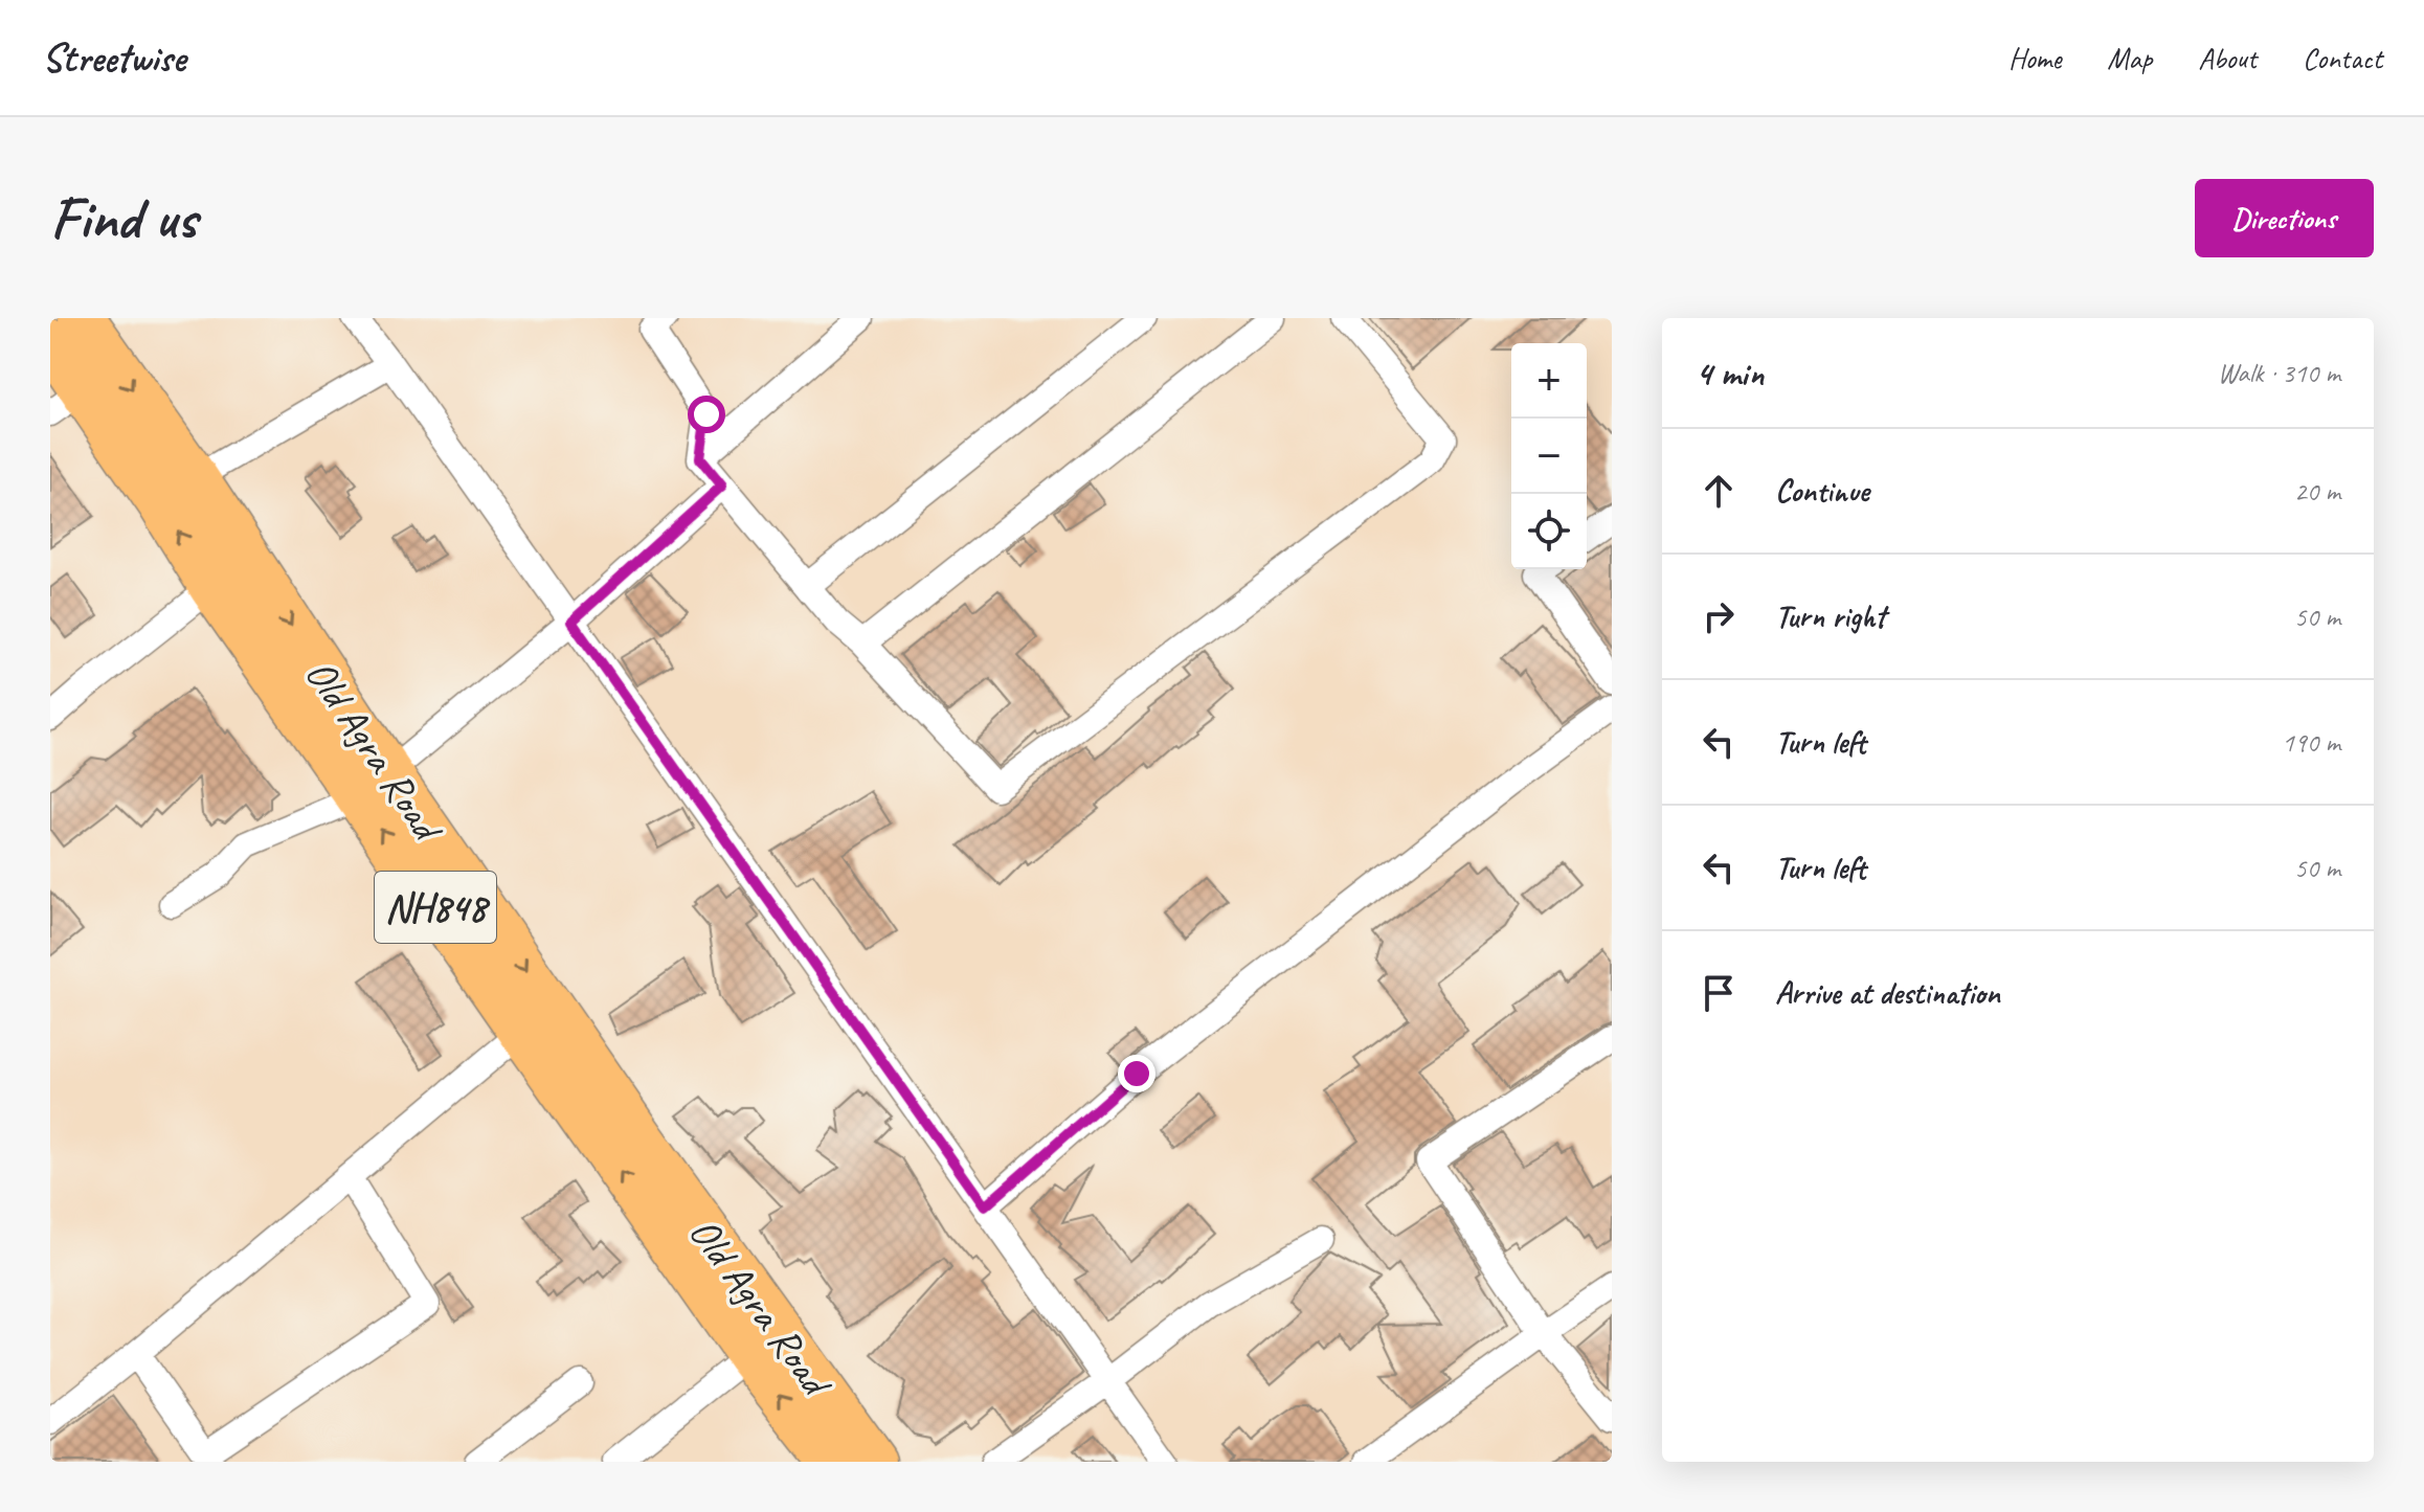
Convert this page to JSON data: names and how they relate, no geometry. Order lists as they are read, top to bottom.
{
  "streets": {
    "highway": ["Old Agra Road", "NH848"]
  },
  "crossings": [
    ["Old Agra Road", "NH848"]
  ],
  "page": {
    "header": "Streetwise",
    "nav": [
      "Home",
      "Map",
      "About",
      "Contact"
    ],
    "buttons": "Directions",
    "title": "Find us",
    "heading": ["4 min", "Walk · 310 m"],
    "map_buttons": ["+", "−"],
    "list": [
      ["Continue", "20 m"],
      ["Turn right", "50 m"],
      ["Turn left", "190 m"],
      ["Turn left", "50 m"],
      "Arrive at destination"
    ]
  }
}
